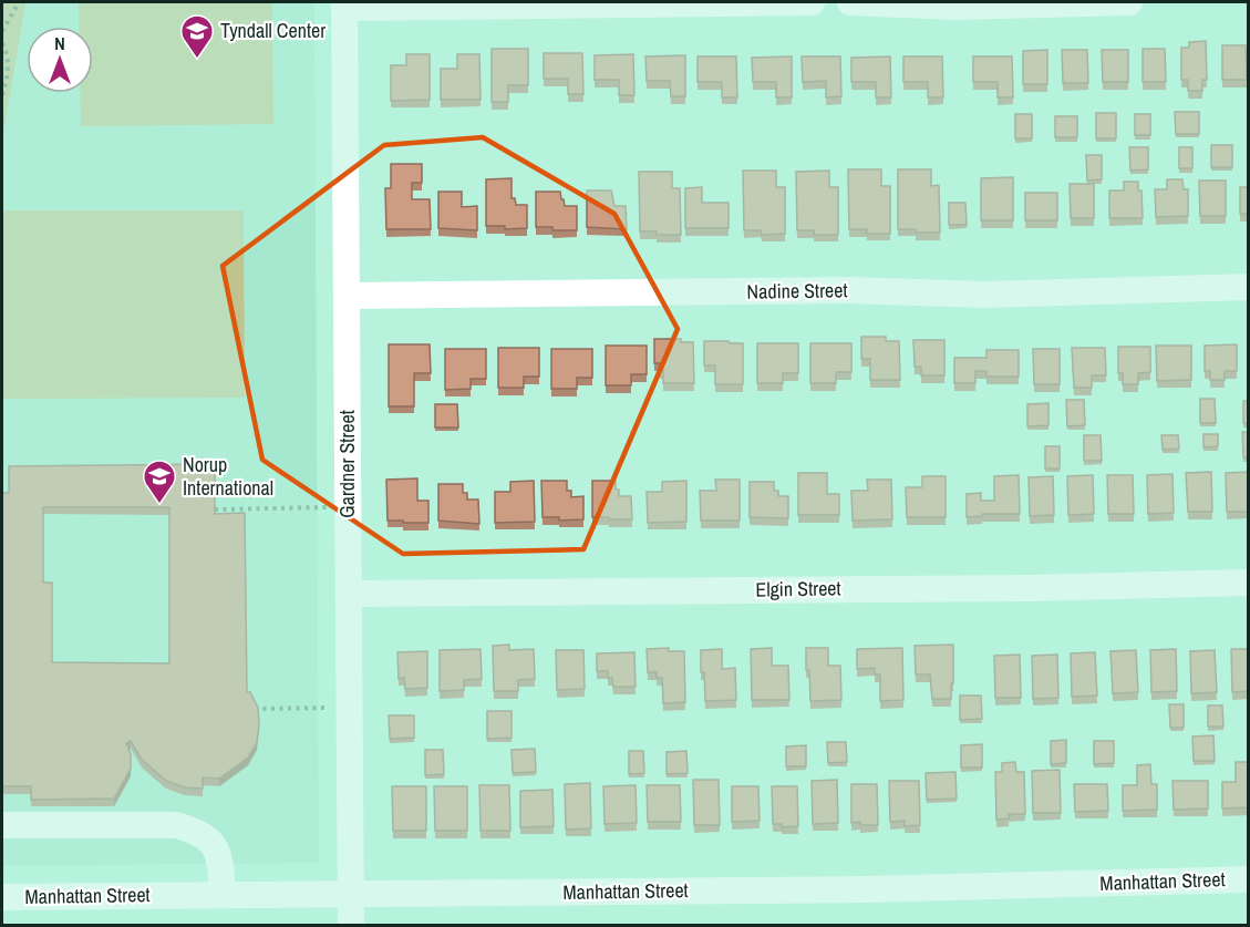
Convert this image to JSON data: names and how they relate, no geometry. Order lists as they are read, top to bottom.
{
  "streets": {
    "street": [
      "Nadine Street",
      "Gardner Street",
      "Elgin Street",
      "Manhattan Street"
    ]
  },
  "crossings": [
    ["Nadine Street", "Gardner Street"],
    ["Gardner Street", "Elgin Street"],
    ["Gardner Street", "Manhattan Street"]
  ],
  "places": {
    "school or university": ["Tyndall Center", "Norup International"]
  },
  "north": "top"
}
